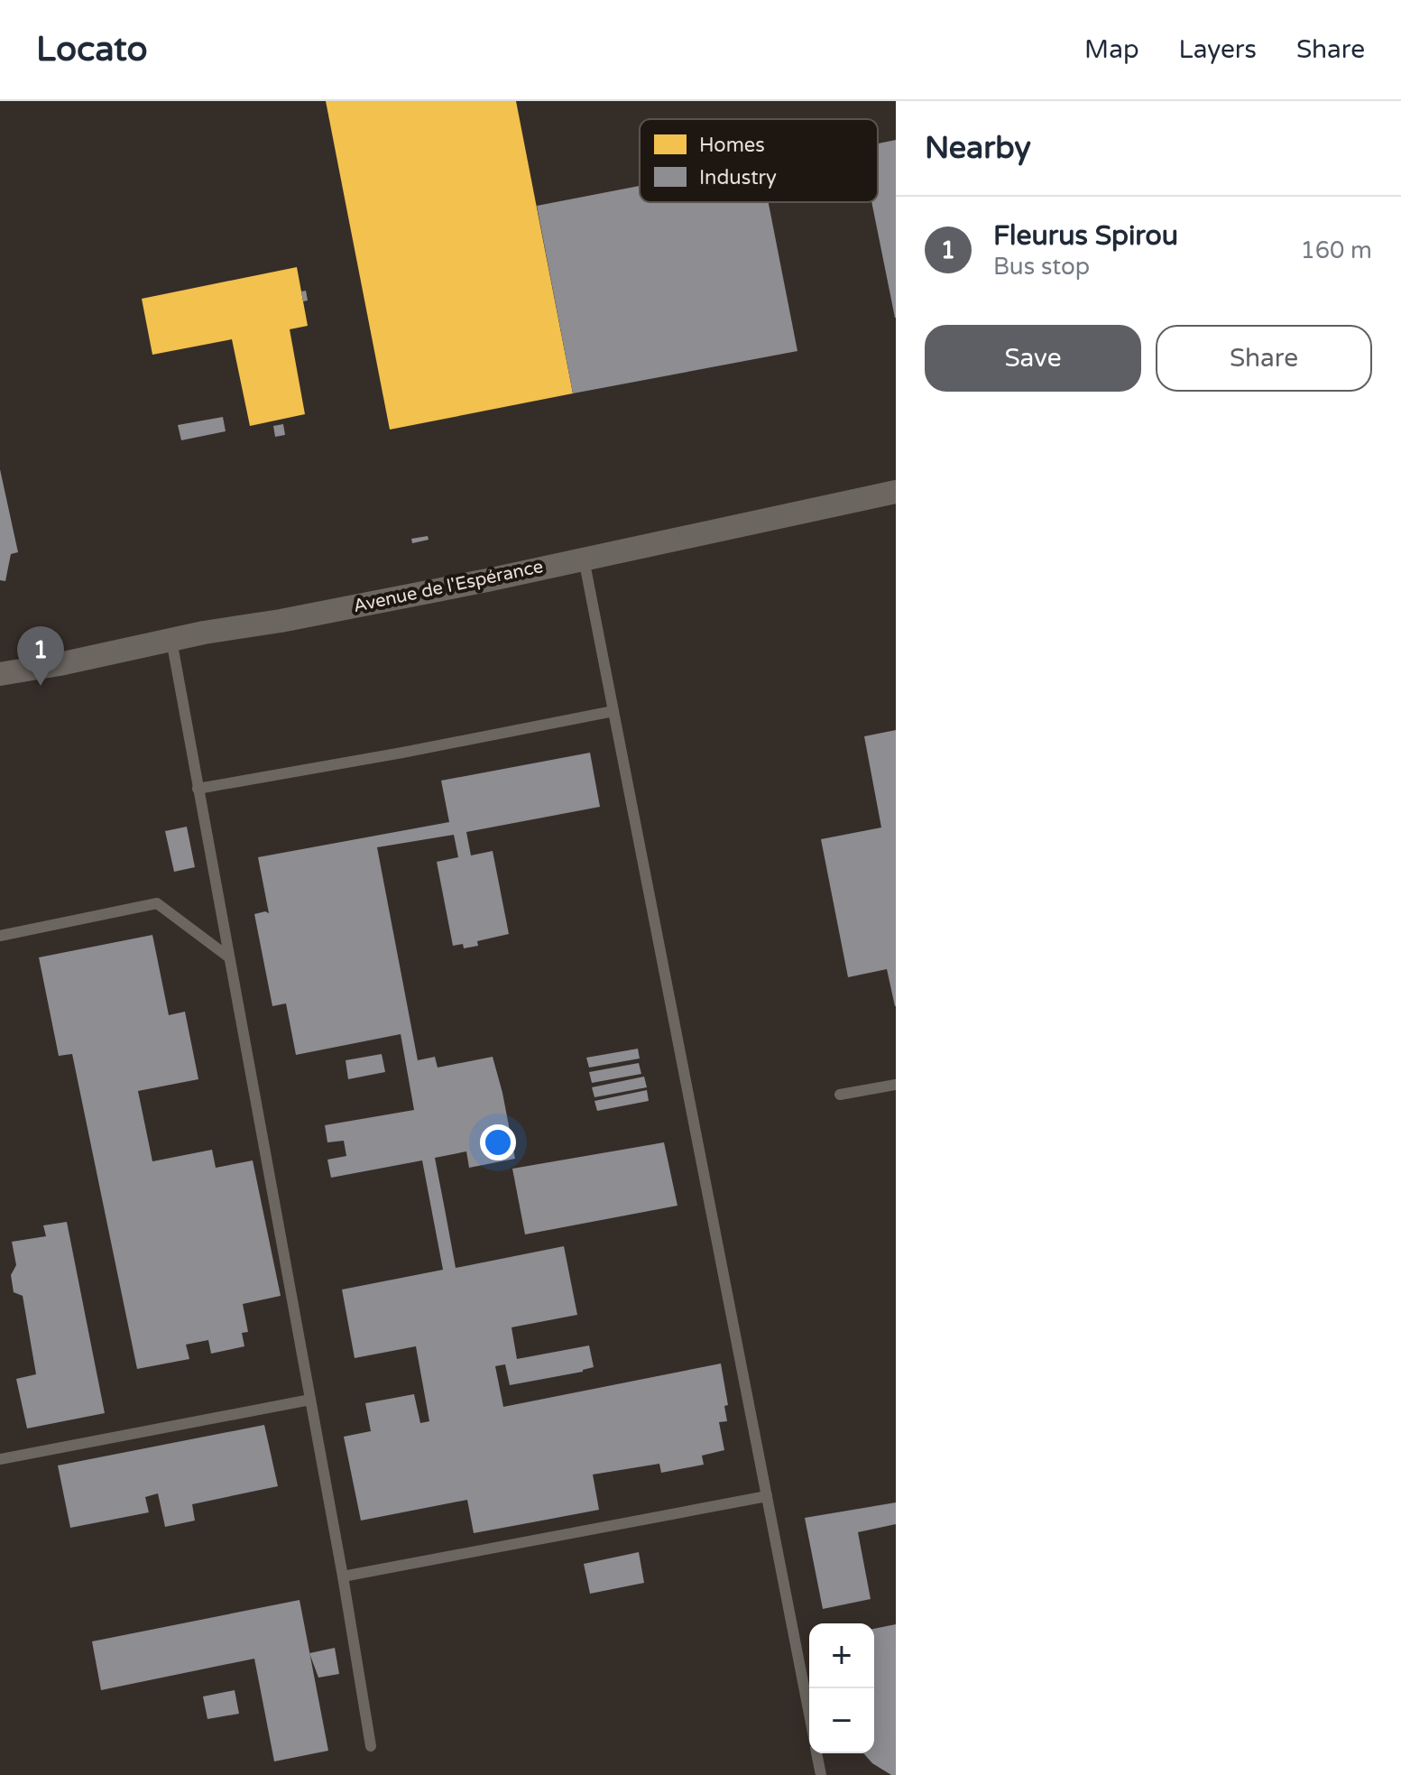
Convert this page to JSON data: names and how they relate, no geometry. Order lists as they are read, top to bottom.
{
  "streets": {
    "street": ["Avenue de l'Espérance"]
  },
  "legend": ["Homes", "Industry"],
  "page": {
    "header": "Locato",
    "nav": ["Map", "Layers", "Share"],
    "heading": "Nearby",
    "list": [
      {
        "mark": "1",
        "name": "Fleurus Spirou",
        "note": "Bus stop",
        "value": "160 m"
      }
    ],
    "buttons": ["Save", "Share"],
    "pins": "1",
    "map_buttons": ["+", "−"]
  }
}
